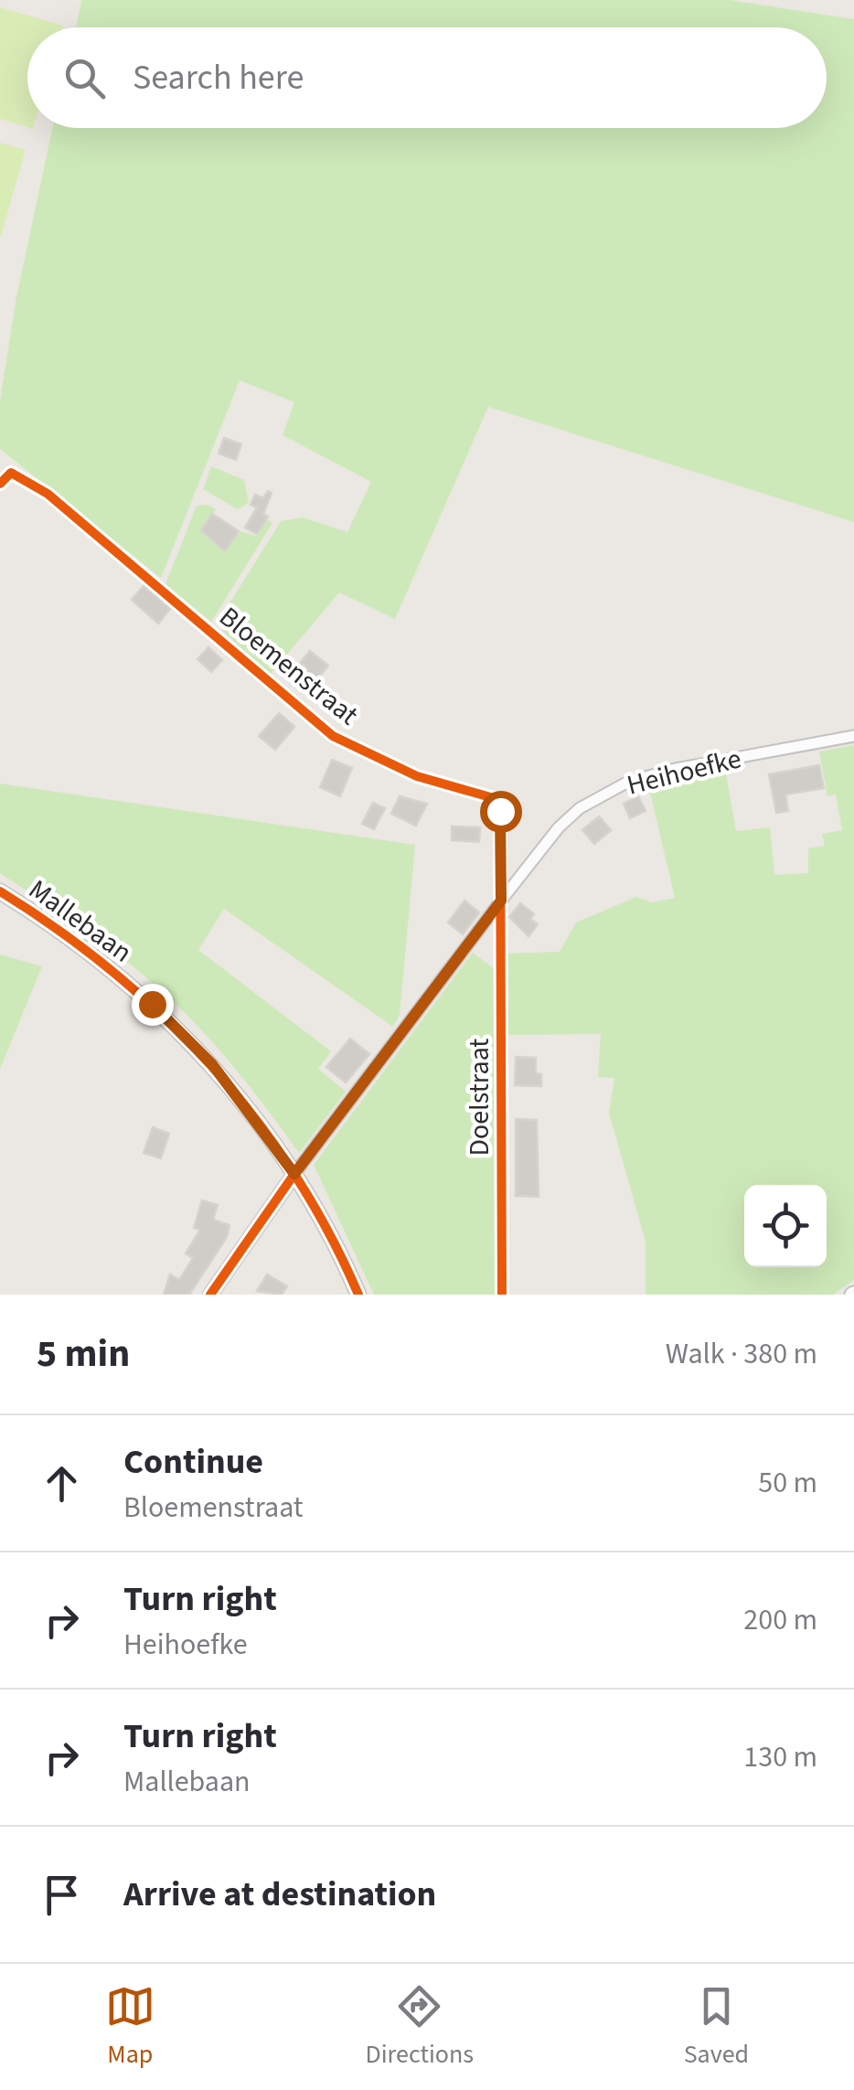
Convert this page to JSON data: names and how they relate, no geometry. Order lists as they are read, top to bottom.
{
  "streets": {
    "main road": ["Mallebaan"],
    "street": ["Bloemenstraat", "Heihoefke", "Doelstraat"]
  },
  "crossings": [
    ["Bloemenstraat", "Heihoefke"],
    ["Bloemenstraat", "Doelstraat"],
    ["Heihoefke", "Mallebaan"],
    ["Heihoefke", "Doelstraat"]
  ],
  "page": {
    "search": "Search here",
    "heading": ["5 min", "Walk · 380 m"],
    "list": [
      ["Continue", "Bloemenstraat", "50 m"],
      ["Turn right", "Heihoefke", "200 m"],
      ["Turn right", "Mallebaan", "130 m"],
      "Arrive at destination"
    ],
    "nav": ["Map", "Directions", "Saved"]
  }
}
